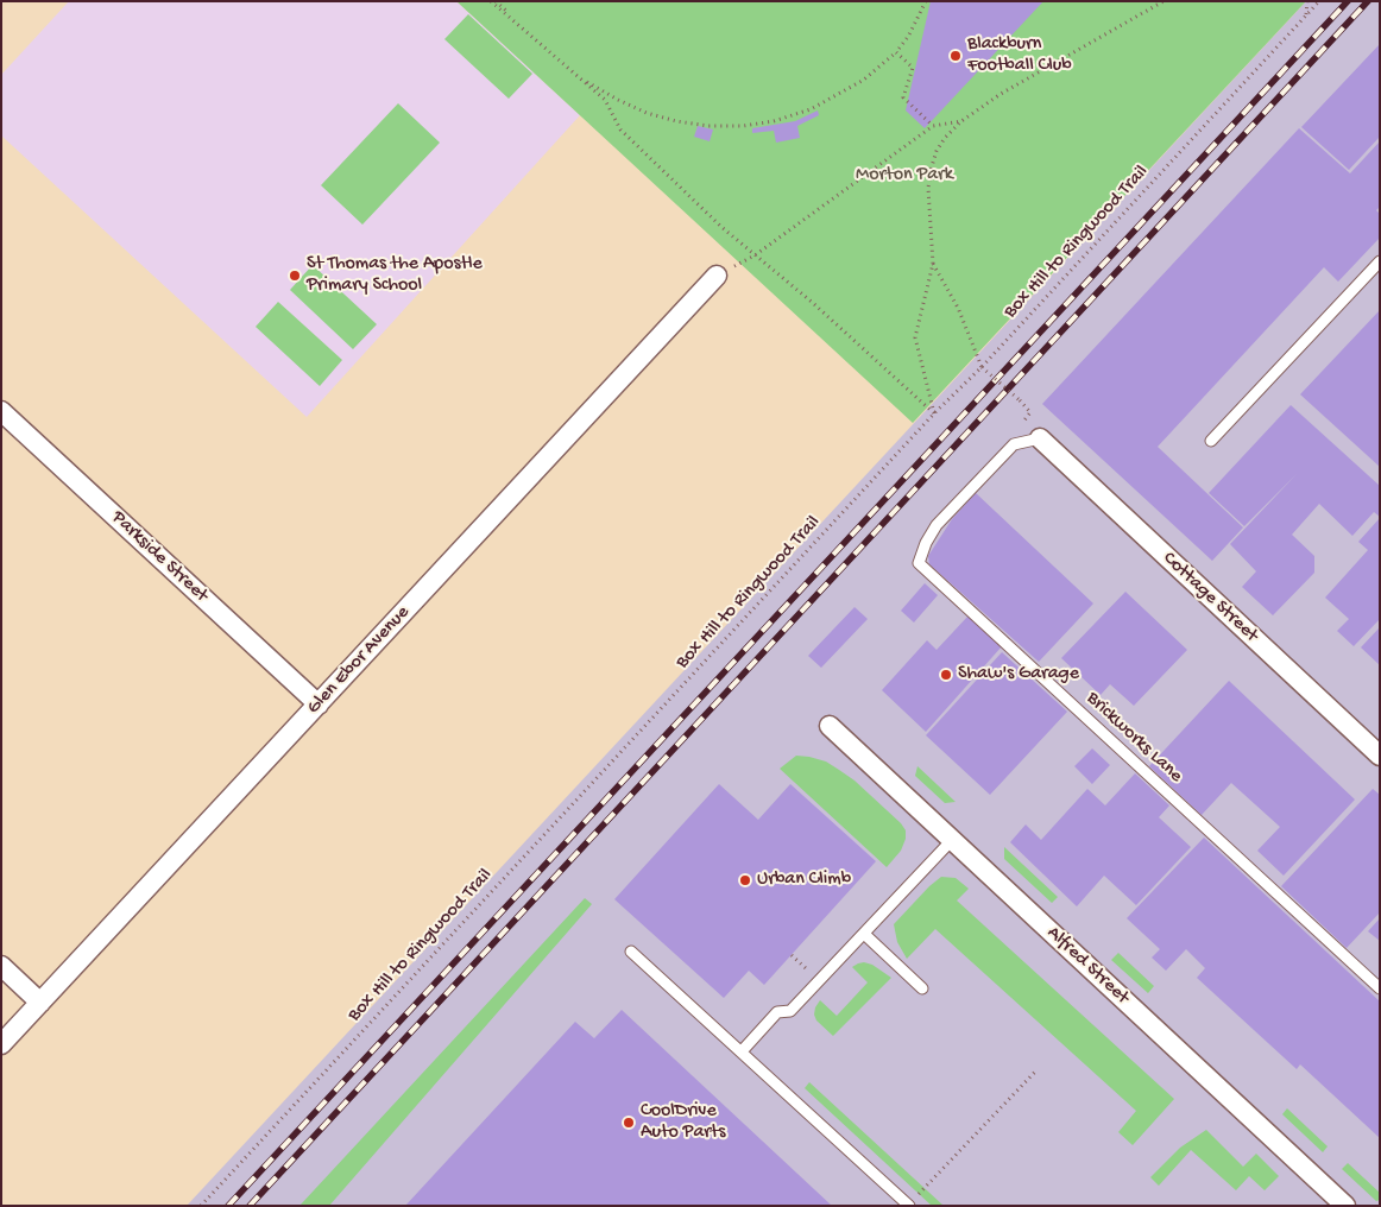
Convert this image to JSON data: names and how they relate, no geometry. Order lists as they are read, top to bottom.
{
  "streets": {
    "street": [
      "Parkside Street",
      "Cottage Street",
      "Glen Ebor Avenue",
      "Alfred Street"
    ],
    "lane": ["Brickworks Lane"],
    "path": ["Box Hill to Ringwood Trail"]
  },
  "crossings": [
    ["Parkside Street", "Glen Ebor Avenue"]
  ],
  "parks": ["Morton Park"],
  "places": [
    "Blackburn Football Club",
    "St Thomas the Apostle Primary School",
    "Shaw's Garage",
    "Urban Climb",
    "CoolDrive Auto Parts"
  ]
}
